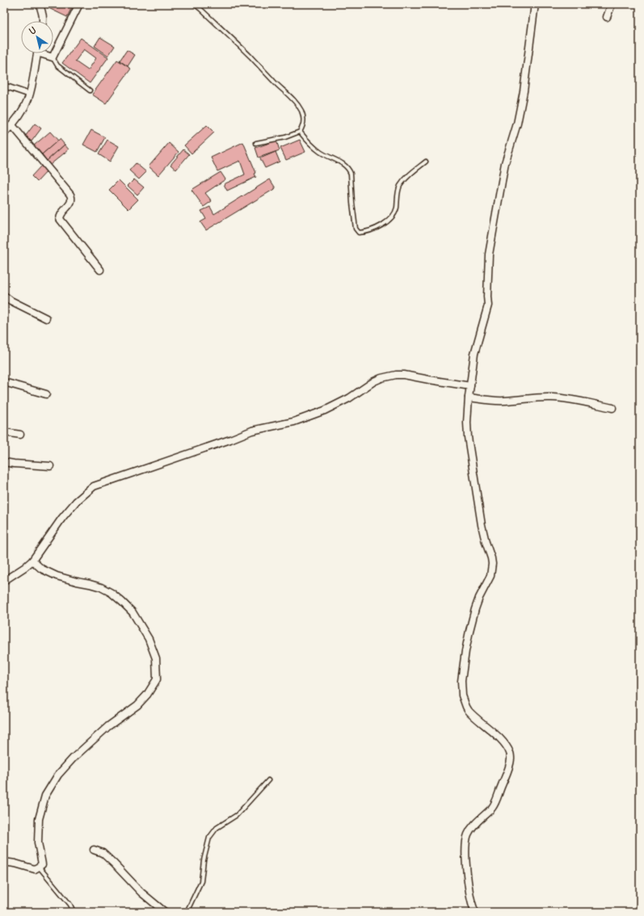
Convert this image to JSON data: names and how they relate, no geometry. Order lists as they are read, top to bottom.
{
  "north": "top left"
}
